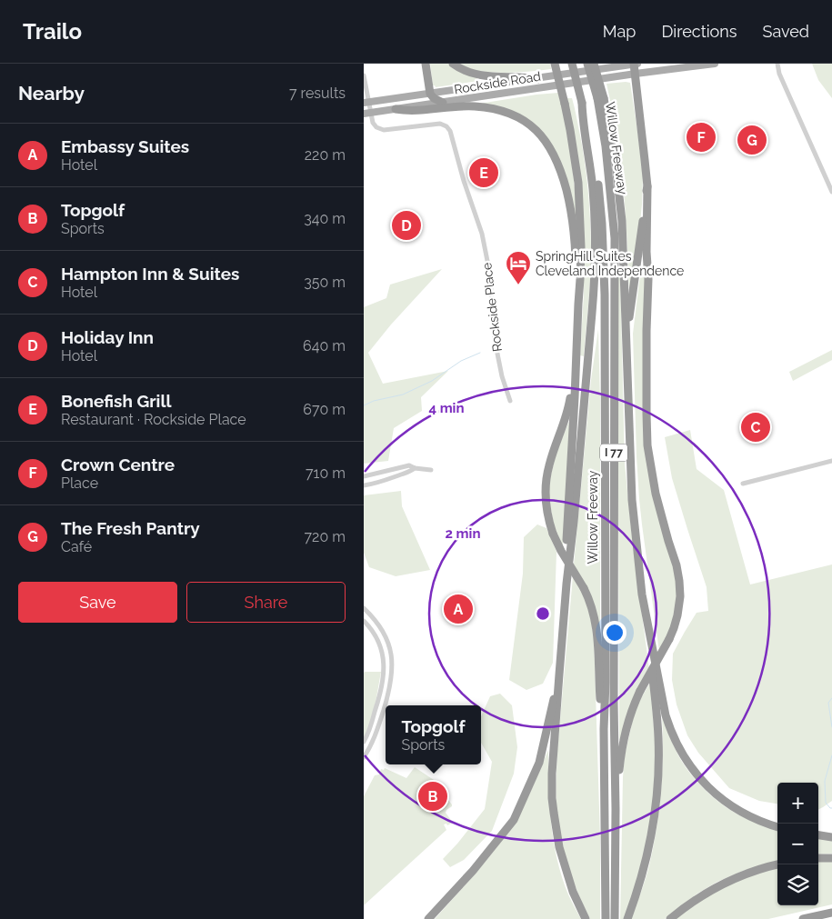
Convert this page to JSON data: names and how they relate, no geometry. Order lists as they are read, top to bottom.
{
  "streets": {
    "highway": ["Willow Freeway", "I 77"],
    "main road": ["Rockside Road"],
    "street": ["Rockside Place"]
  },
  "crossings": [
    ["Rockside Road", "Rockside Place"]
  ],
  "places": {
    "hotel": ["SpringHill Suites Cleveland Independence"]
  },
  "page": {
    "header": "Trailo",
    "nav": ["Map", "Directions", "Saved"],
    "heading": ["Nearby", "7 results"],
    "pins": [
      "F",
      "G",
      "E",
      "D",
      "C",
      "A",
      "B"
    ],
    "list": [
      {
        "mark": "A",
        "name": "Embassy Suites",
        "note": "Hotel",
        "value": "220 m"
      },
      {
        "mark": "B",
        "name": "Topgolf",
        "note": "Sports",
        "value": "340 m"
      },
      {
        "mark": "C",
        "name": "Hampton Inn & Suites",
        "note": "Hotel",
        "value": "350 m"
      },
      {
        "mark": "D",
        "name": "Holiday Inn",
        "note": "Hotel",
        "value": "640 m"
      },
      {
        "mark": "E",
        "name": "Bonefish Grill",
        "note": "Restaurant · Rockside Place",
        "value": "670 m"
      },
      {
        "mark": "F",
        "name": "Crown Centre",
        "note": "Place",
        "value": "710 m"
      },
      {
        "mark": "G",
        "name": "The Fresh Pantry",
        "note": "Café",
        "value": "720 m"
      }
    ],
    "buttons": ["Save", "Share"],
    "popup": ["Topgolf", "Sports"],
    "map_buttons": ["+", "−"]
  },
  "rings": ["4 min", "2 min"]
}
